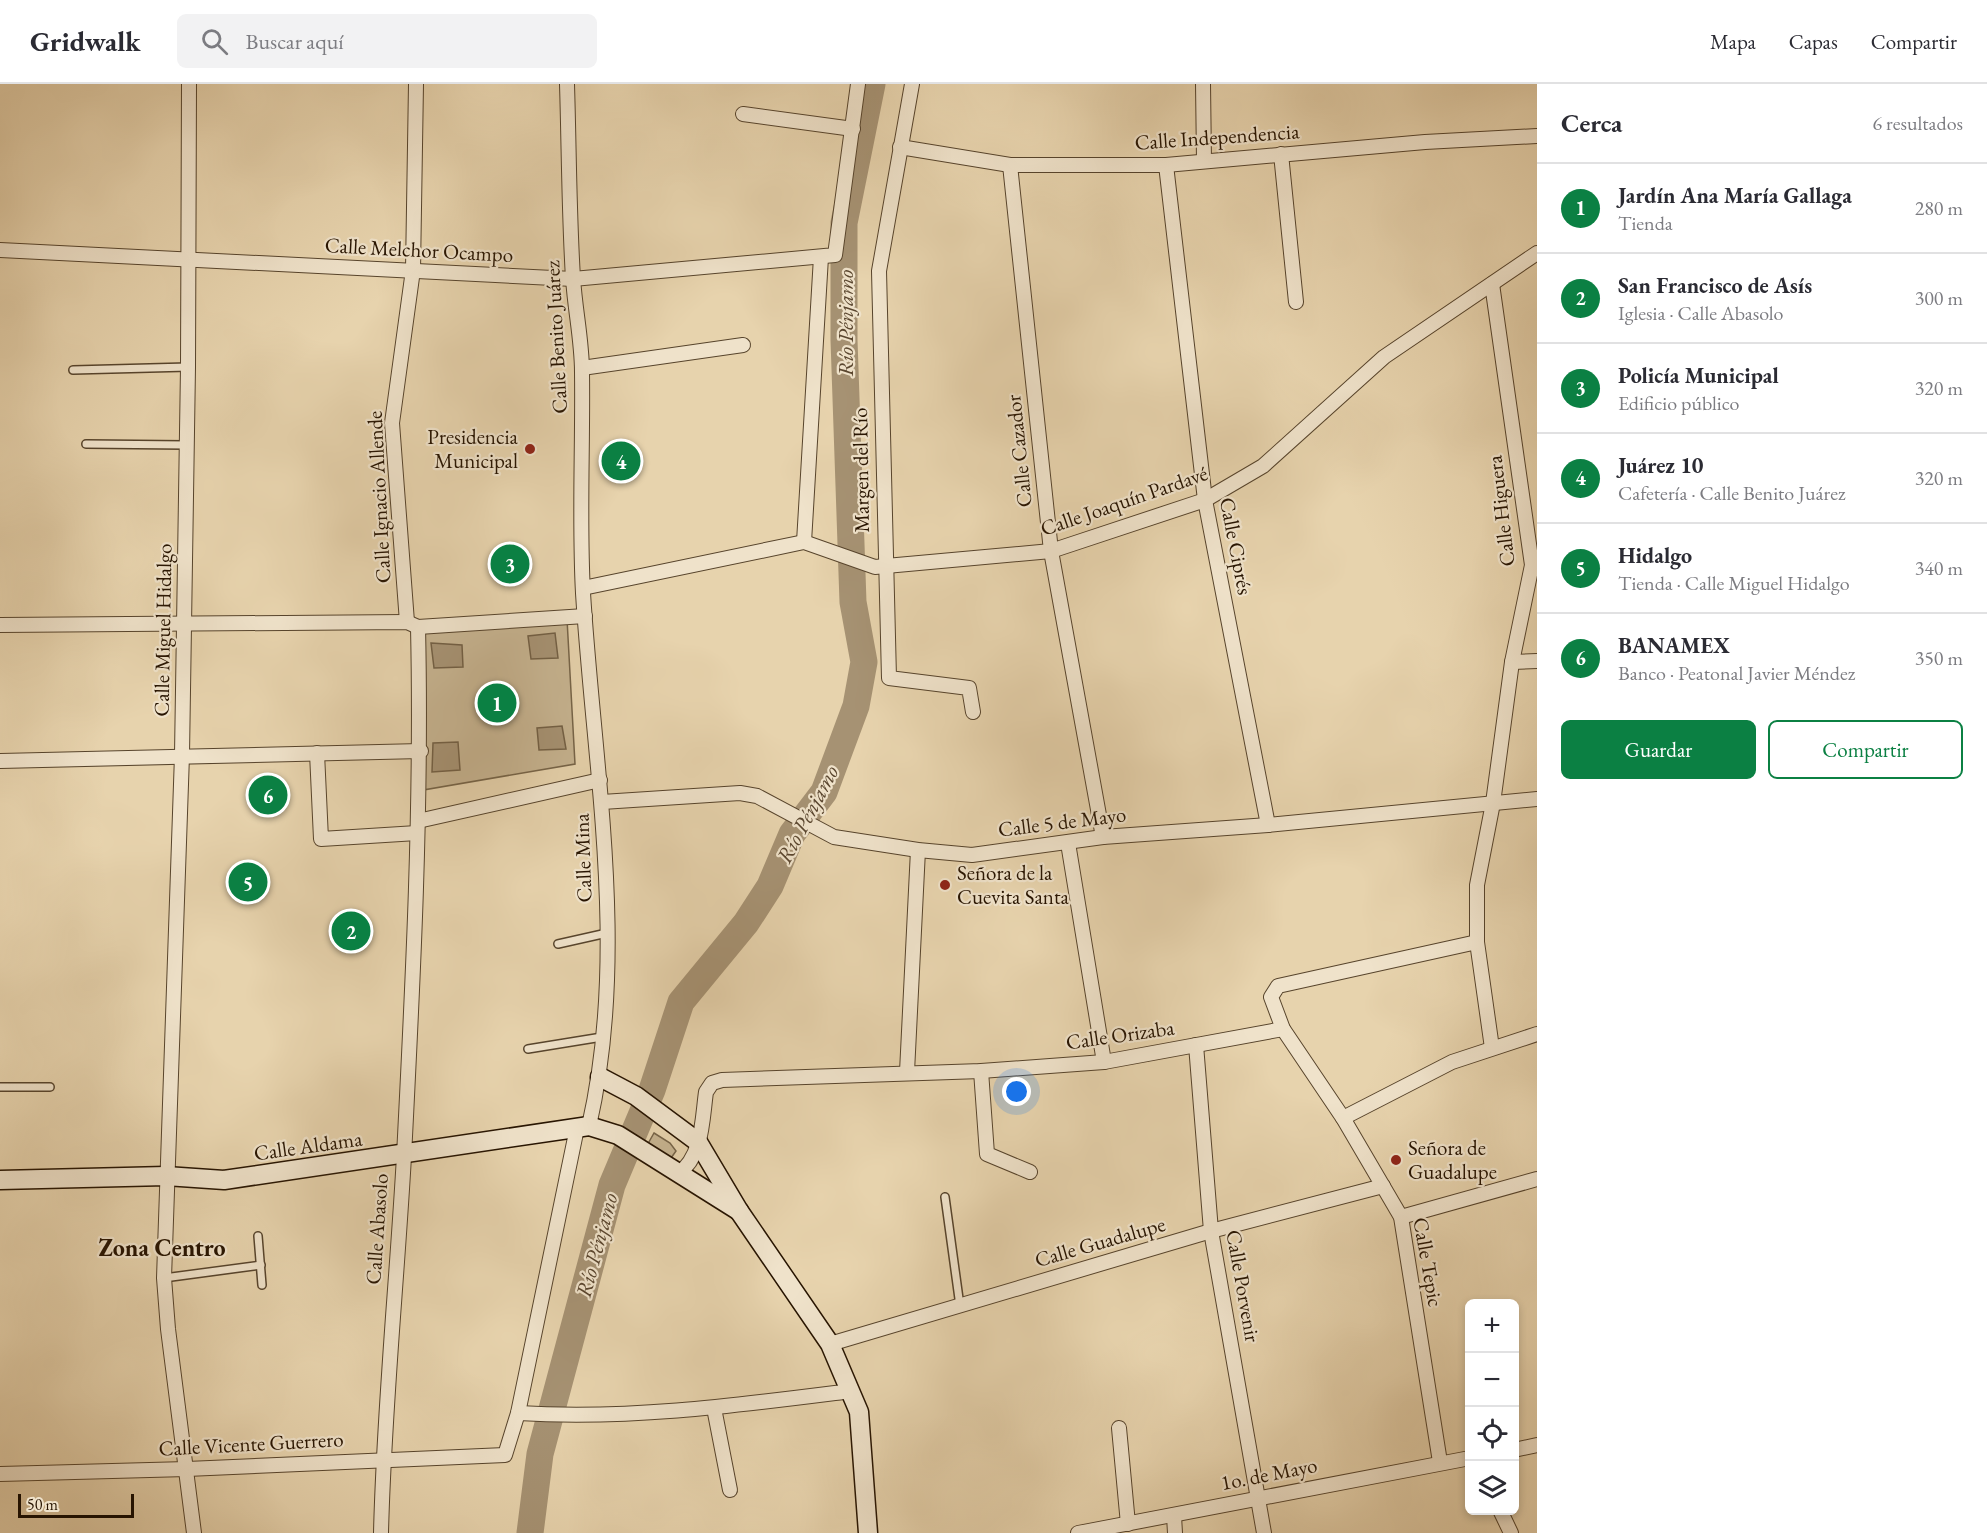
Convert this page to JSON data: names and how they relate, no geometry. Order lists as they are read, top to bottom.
{
  "streets": {
    "street": [
      "Calle Independencia",
      "Calle Melchor Ocampo",
      "Calle Benito Juárez",
      "Calle Cazador",
      "Margen del Río",
      "Calle Ignacio Allende",
      "Calle Joaquín Pardavé",
      "Calle Higuera",
      "Calle Ciprés",
      "Calle Miguel Hidalgo",
      "Calle 5 de Mayo",
      "Calle Mina",
      "Calle Orizaba",
      "Calle Aldama",
      "Calle Abasolo",
      "Calle Guadalupe",
      "Calle Tepic",
      "Calle Porvenir",
      "Calle Vicente Guerrero",
      "1o. de Mayo"
    ]
  },
  "crossings": [
    ["Calle Independencia", "Calle Cazador"],
    ["Calle Independencia", "Margen del Río"],
    ["Calle Independencia", "Calle Ciprés"],
    ["Calle Melchor Ocampo", "Calle Benito Juárez"],
    ["Calle Melchor Ocampo", "Calle Ignacio Allende"],
    ["Calle Melchor Ocampo", "Calle Miguel Hidalgo"],
    ["Calle Benito Juárez", "Calle Mina"],
    ["Calle Cazador", "Calle Joaquín Pardavé"],
    ["Calle Cazador", "Calle 5 de Mayo"],
    ["Margen del Río", "Calle Joaquín Pardavé"],
    ["Calle Ignacio Allende", "Calle Abasolo"],
    ["Calle Joaquín Pardavé", "Calle Higuera"],
    ["Calle Joaquín Pardavé", "Calle Ciprés"],
    ["Calle Higuera", "Calle 5 de Mayo"],
    ["Calle Ciprés", "Calle 5 de Mayo"],
    ["Calle Miguel Hidalgo", "Calle Aldama"],
    ["Calle Miguel Hidalgo", "Calle Vicente Guerrero"],
    ["Calle 5 de Mayo", "Calle Mina"],
    ["Calle Mina", "Calle Aldama"],
    ["Calle Mina", "Calle Vicente Guerrero"],
    ["Calle Orizaba", "Calle Tepic"],
    ["Calle Orizaba", "Calle Porvenir"],
    ["Calle Aldama", "Calle Abasolo"],
    ["Calle Abasolo", "Calle Vicente Guerrero"],
    ["Calle Guadalupe", "Calle Tepic"],
    ["Calle Guadalupe", "Calle Porvenir"],
    ["Calle Tepic", "1o. de Mayo"],
    ["Calle Porvenir", "1o. de Mayo"]
  ],
  "districts": ["Zona Centro"],
  "water": ["Río Pénjamo"],
  "places": ["Presidencia Municipal", "Señora de la Cuevita Santa", "Señora de Guadalupe"],
  "scale_bar": "50 m",
  "page": {
    "header": "Gridwalk",
    "search": "Buscar aquí",
    "nav": ["Mapa", "Capas", "Compartir"],
    "heading": ["Cerca", "6 resultados"],
    "list": [
      {
        "mark": "1",
        "name": "Jardín Ana María Gallaga",
        "note": "Tienda",
        "value": "280 m"
      },
      {
        "mark": "2",
        "name": "San Francisco de Asís",
        "note": "Iglesia · Calle Abasolo",
        "value": "300 m"
      },
      {
        "mark": "3",
        "name": "Policía Municipal",
        "note": "Edificio público",
        "value": "320 m"
      },
      {
        "mark": "4",
        "name": "Juárez 10",
        "note": "Cafetería · Calle Benito Juárez",
        "value": "320 m"
      },
      {
        "mark": "5",
        "name": "Hidalgo",
        "note": "Tienda · Calle Miguel Hidalgo",
        "value": "340 m"
      },
      {
        "mark": "6",
        "name": "BANAMEX",
        "note": "Banco · Peatonal Javier Méndez",
        "value": "350 m"
      }
    ],
    "pins": [
      "4",
      "3",
      "1",
      "6",
      "5",
      "2"
    ],
    "buttons": ["Guardar", "Compartir"],
    "map_buttons": ["+", "−"],
    "scale": "50 m"
  }
}
